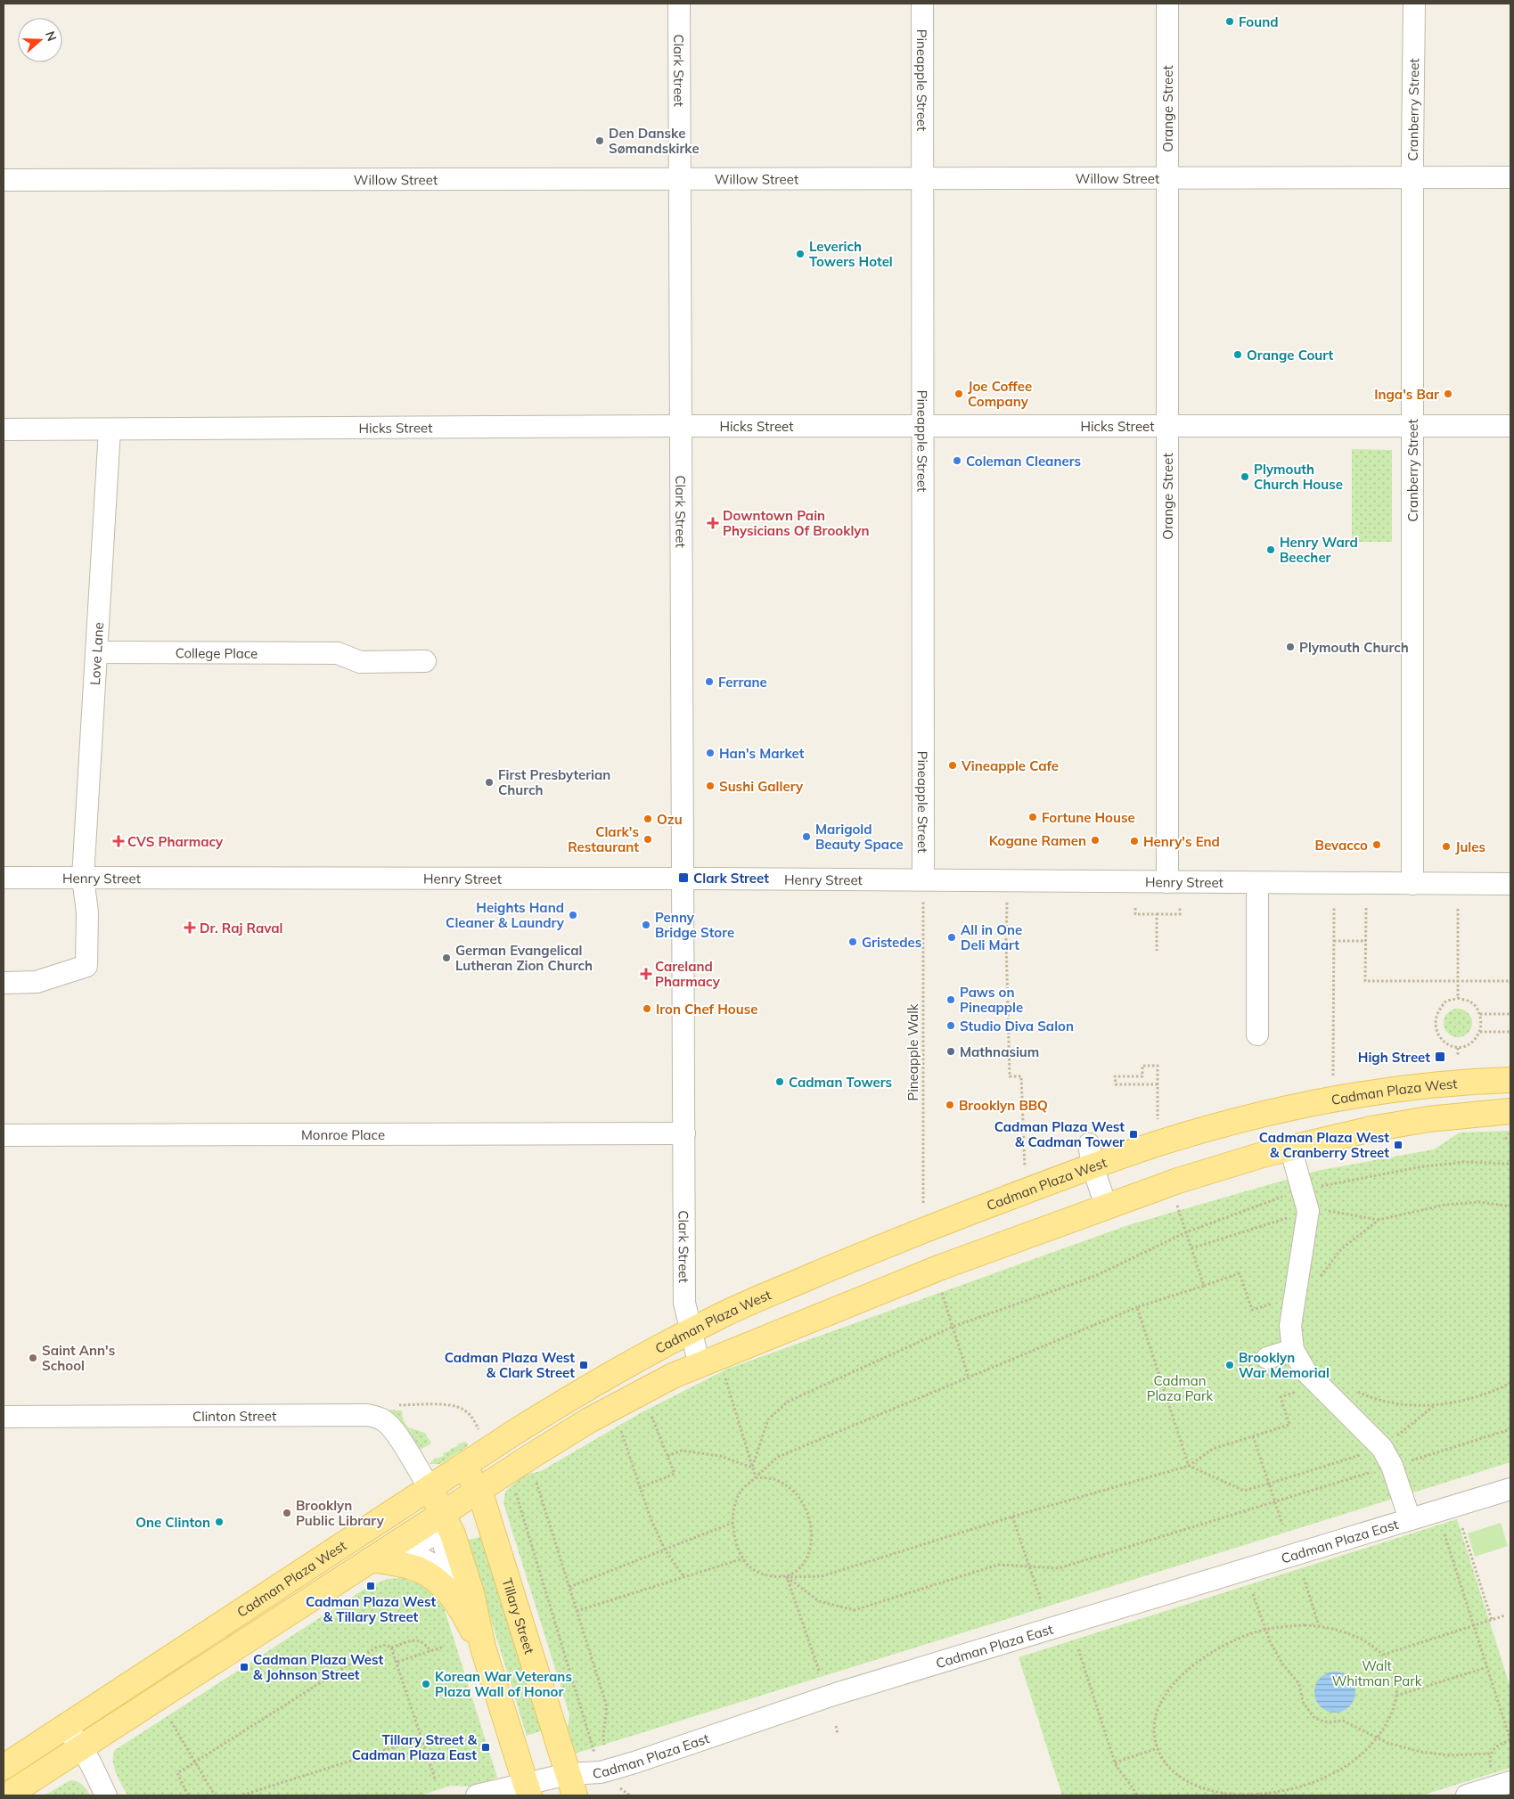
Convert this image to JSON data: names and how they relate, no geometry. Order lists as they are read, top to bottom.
{
  "streets": {
    "main road": ["Cadman Plaza West", "Tillary Street"],
    "street": [
      "Clark Street",
      "Pineapple Street",
      "Orange Street",
      "Cranberry Street",
      "Willow Street",
      "Hicks Street",
      "College Place",
      "Love Lane",
      "Henry Street",
      "Monroe Place",
      "Clinton Street",
      "Cadman Plaza East"
    ],
    "path": ["Pineapple Walk"]
  },
  "crossings": [
    ["Clark Street", "Willow Street"],
    ["Clark Street", "Hicks Street"],
    ["Clark Street", "Henry Street"],
    ["Clark Street", "Cadman Plaza West"],
    ["Clark Street", "Monroe Place"],
    ["Pineapple Street", "Willow Street"],
    ["Pineapple Street", "Hicks Street"],
    ["Pineapple Street", "Henry Street"],
    ["Orange Street", "Willow Street"],
    ["Orange Street", "Hicks Street"],
    ["Orange Street", "Henry Street"],
    ["Cranberry Street", "Willow Street"],
    ["Cranberry Street", "Hicks Street"],
    ["Cranberry Street", "Henry Street"],
    ["Hicks Street", "Love Lane"],
    ["College Place", "Love Lane"],
    ["Love Lane", "Henry Street"],
    ["Cadman Plaza West", "Clinton Street"],
    ["Cadman Plaza West", "Tillary Street"],
    ["Cadman Plaza East", "Tillary Street"]
  ],
  "parks": ["Cadman Plaza Park", "Walt Whitman Park"],
  "places": {
    "other": [
      "Found",
      "Den Danske Sømandskirke",
      "Leverich Towers Hotel",
      "Orange Court",
      "Joe Coffee Company",
      "Inga's Bar",
      "Coleman Cleaners",
      "Plymouth Church House",
      "Henry Ward Beecher",
      "Plymouth Church",
      "Ferrane",
      "Han's Market",
      "Vineapple Cafe",
      "First Presbyterian Church",
      "Sushi Gallery",
      "Fortune House",
      "Ozu",
      "Marigold Beauty Space",
      "Clark's Restaurant",
      "Kogane Ramen",
      "Henry's End",
      "Bevacco",
      "Jules",
      "Heights Hand Cleaner & Laundry",
      "Penny Bridge Store",
      "All in One Deli Mart",
      "Gristedes",
      "German Evangelical Lutheran Zion Church",
      "Paws on Pineapple",
      "Iron Chef House",
      "Studio Diva Salon",
      "Mathnasium",
      "Cadman Towers",
      "Brooklyn BBQ",
      "Saint Ann's School",
      "Brooklyn War Memorial",
      "Brooklyn Public Library",
      "One Clinton",
      "Korean War Veterans Plaza Wall of Honor"
    ],
    "health": [
      "Downtown Pain Physicians Of Brooklyn",
      "CVS Pharmacy",
      "Dr. Raj Raval",
      "Careland Pharmacy"
    ],
    "transit": [
      "Clark Street",
      "High Street",
      "Cadman Plaza West & Cadman Tower",
      "Cadman Plaza West & Cranberry Street",
      "Cadman Plaza West & Clark Street",
      "Cadman Plaza West & Tillary Street",
      "Cadman Plaza West & Johnson Street",
      "Tillary Street & Cadman Plaza East"
    ]
  },
  "north": "right"
}
